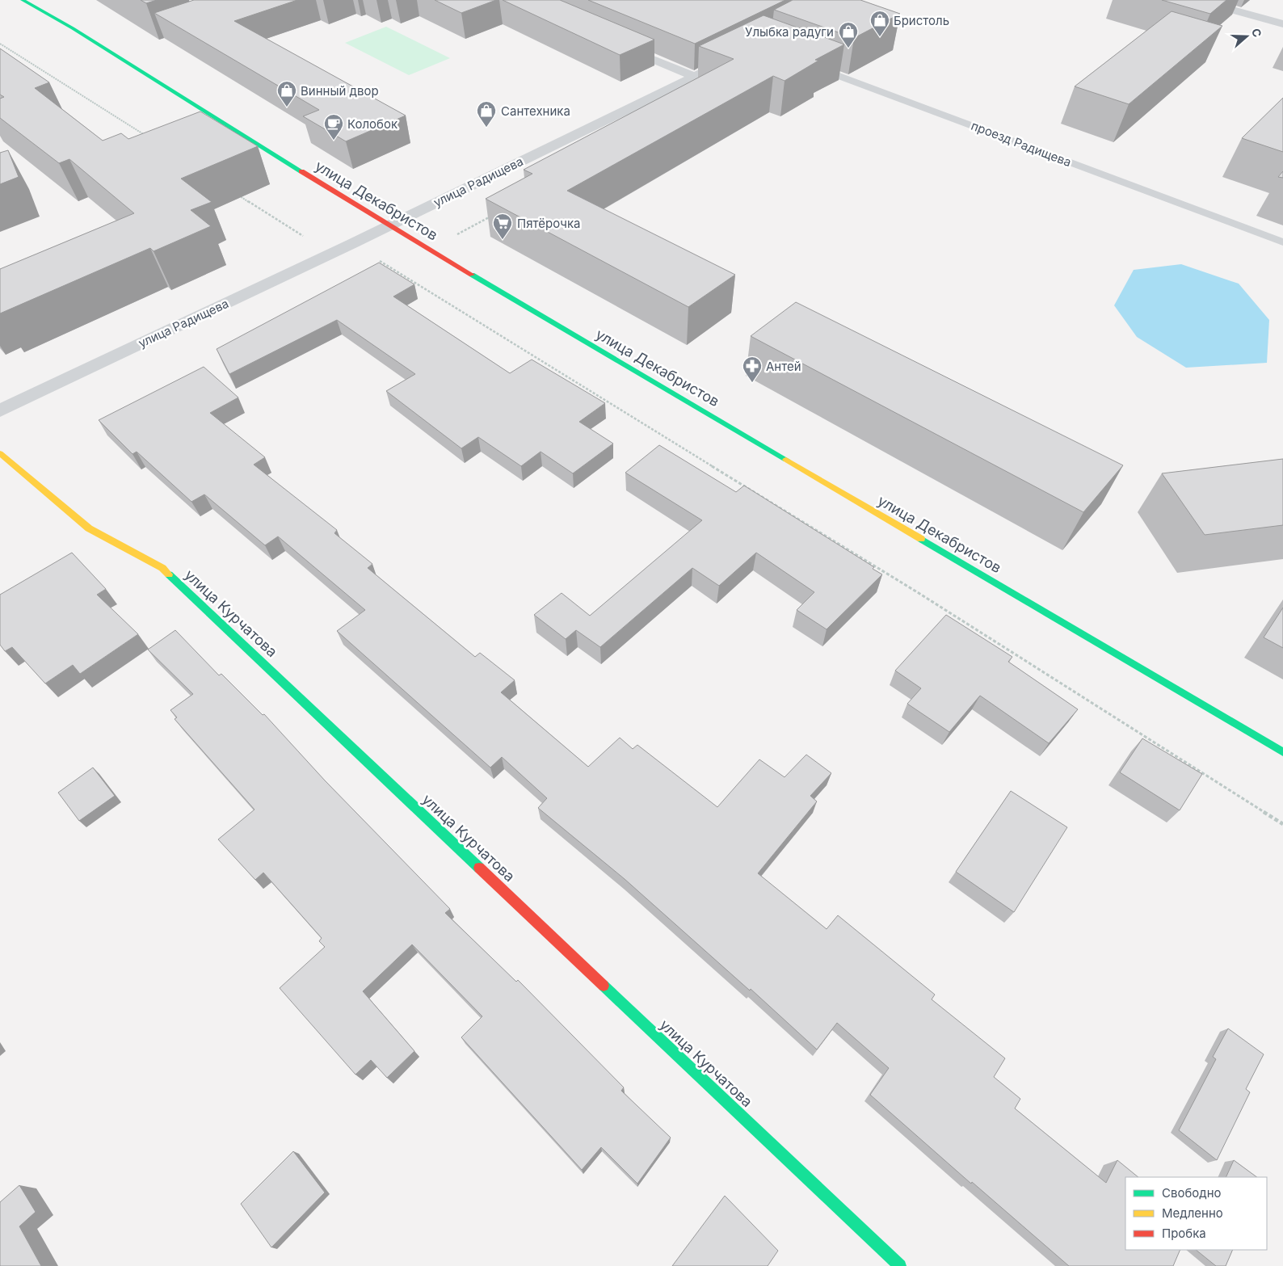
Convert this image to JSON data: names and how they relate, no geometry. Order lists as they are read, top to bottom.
{
  "streets": {
    "street": ["улица Радищева", "улица Декабристов", "улица Курчатова"],
    "lane": ["проезд Радищева"]
  },
  "crossings": [
    ["улица Радищева", "улица Декабристов"]
  ],
  "places": {
    "shop": [
      "Бристоль",
      "Улыбка радуги",
      "Винный двор",
      "Сантехника"
    ],
    "cafe": ["Колобок"],
    "supermarket": ["Пятёрочка"],
    "pharmacy": ["Антей"]
  },
  "legend": ["Свободно", "Медленно", "Пробка"],
  "north": "right"
}
